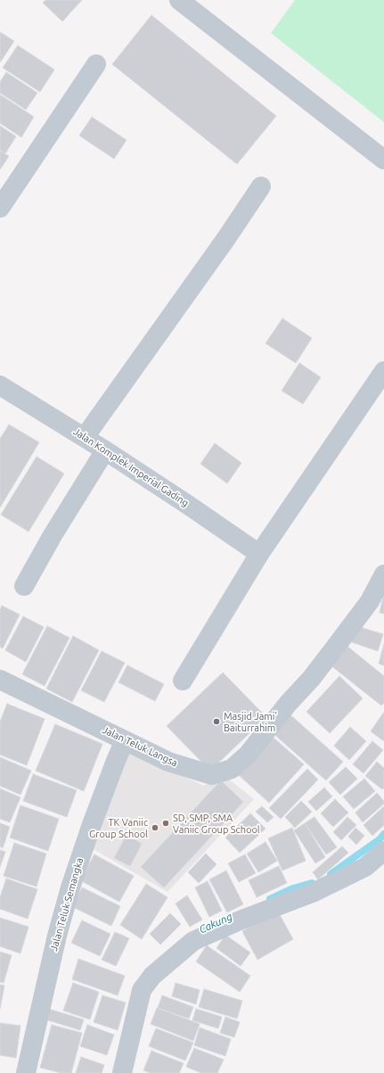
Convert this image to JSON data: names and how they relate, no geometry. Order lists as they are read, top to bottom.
{
  "streets": {
    "street": ["Jalan Komplek Imperial Gading", "Jalan Teluk Langsa", "Jalan Teluk Semangka"]
  },
  "crossings": [
    ["Jalan Teluk Langsa", "Jalan Teluk Semangka"]
  ],
  "water": ["Cakung"],
  "places": ["Masjid Jami' Baiturrahim", "SD, SMP, SMA Vaniic Group School", "TK Vaniic Group School"]
}
